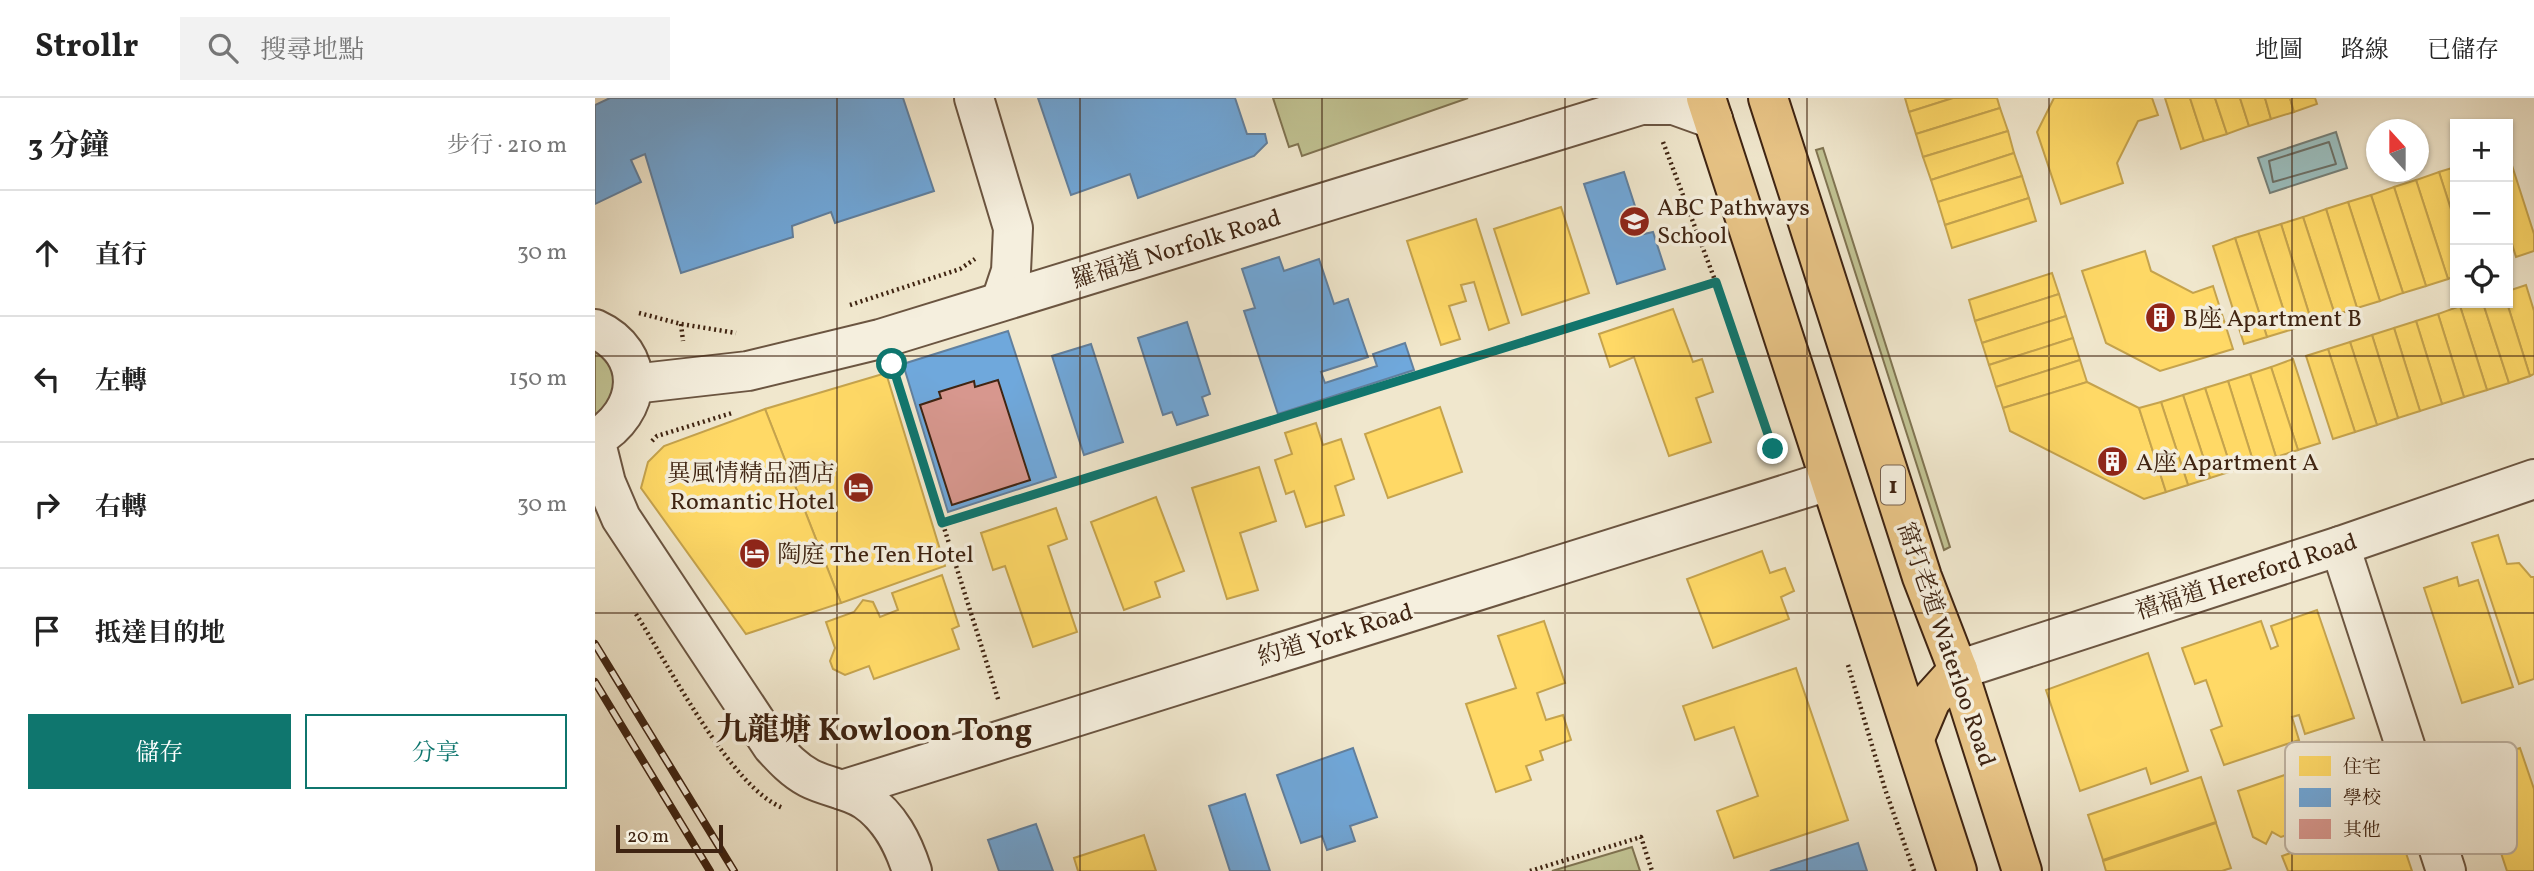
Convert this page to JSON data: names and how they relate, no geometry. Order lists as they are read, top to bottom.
{
  "streets": {
    "highway": ["1", "窩打老道 Waterloo Road"],
    "street": ["羅福道 Norfolk Road", "禧福道 Hereford Road", "約道 York Road"]
  },
  "crossings": [
    ["禧福道 Hereford Road", "窩打老道 Waterloo Road"]
  ],
  "districts": ["九龍塘 Kowloon Tong"],
  "places": {
    "school or university": ["ABC Pathways School"],
    "building": ["B座 Apartment B", "A座 Apartment A"],
    "hotel": ["異風情精品酒店 Romantic Hotel", "陶庭 The Ten Hotel"]
  },
  "legend": ["住宅", "學校", "其他"],
  "scale_bar": "20 m",
  "north": "top",
  "page": {
    "header": "Strollr",
    "search": "搜尋地點",
    "nav": ["地圖", "路線", "已儲存"],
    "heading": ["3 分鐘", "步行 · 210 m"],
    "map_buttons": ["+", "−"],
    "list": [
      ["直行", "30 m"],
      ["左轉", "150 m"],
      ["右轉", "30 m"],
      "抵達目的地"
    ],
    "buttons": ["儲存", "分享"],
    "scale": "20 m"
  }
}
